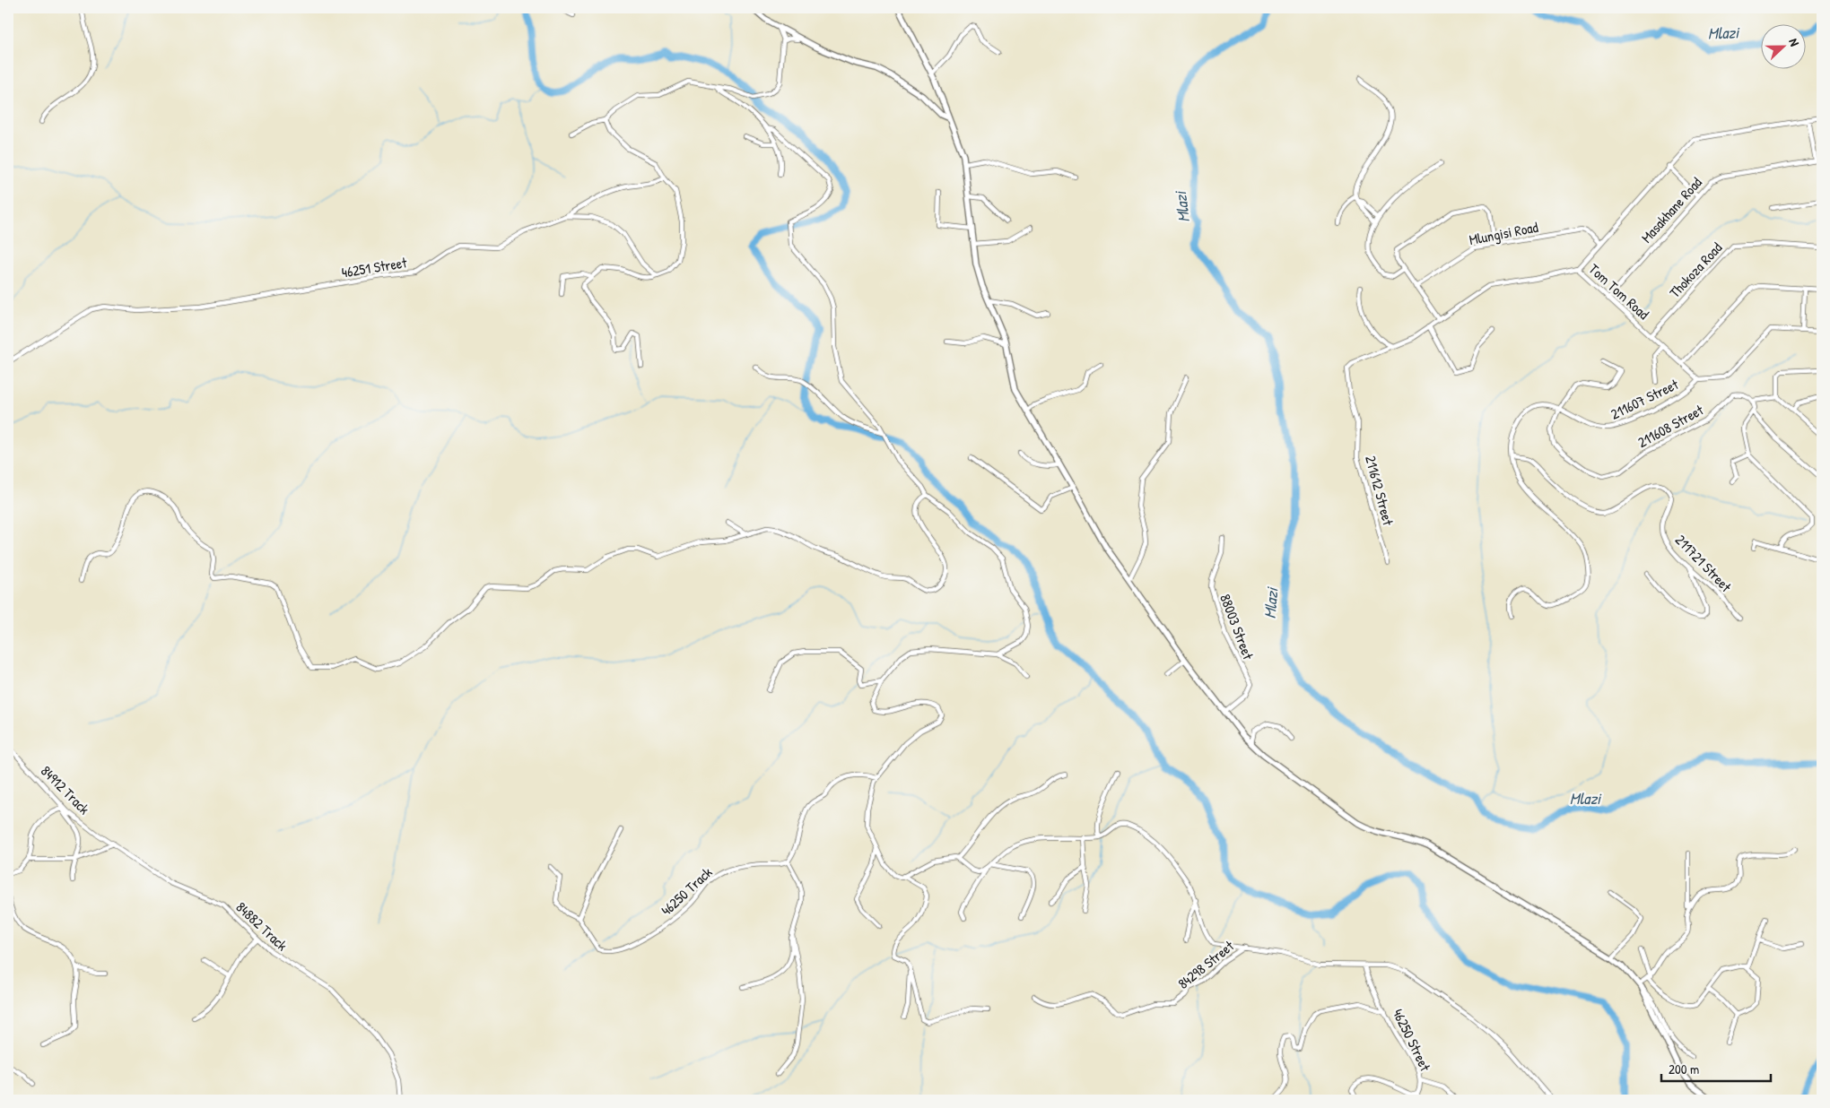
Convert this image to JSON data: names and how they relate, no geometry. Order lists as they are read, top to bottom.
{
  "streets": {
    "street": [
      "Masakhane Road",
      "Mlungisi Road",
      "46251 Street",
      "Thokoza Road",
      "Tom Tom Road",
      "211607 Street",
      "211608 Street",
      "211612 Street",
      "211721 Street",
      "88003 Street",
      "84912 Track",
      "46250 Track",
      "84882 Track",
      "84298 Street",
      "46250 Street"
    ]
  },
  "crossings": [
    ["Masakhane Road", "Tom Tom Road"],
    ["Mlungisi Road", "Tom Tom Road"],
    ["Thokoza Road", "Tom Tom Road"],
    ["Tom Tom Road", "211607 Street"],
    ["211607 Street", "211608 Street"],
    ["211607 Street", "211721 Street"],
    ["84912 Track", "84882 Track"]
  ],
  "water": ["Mlazi"],
  "scale_bar": "200 m",
  "north": "right"
}
